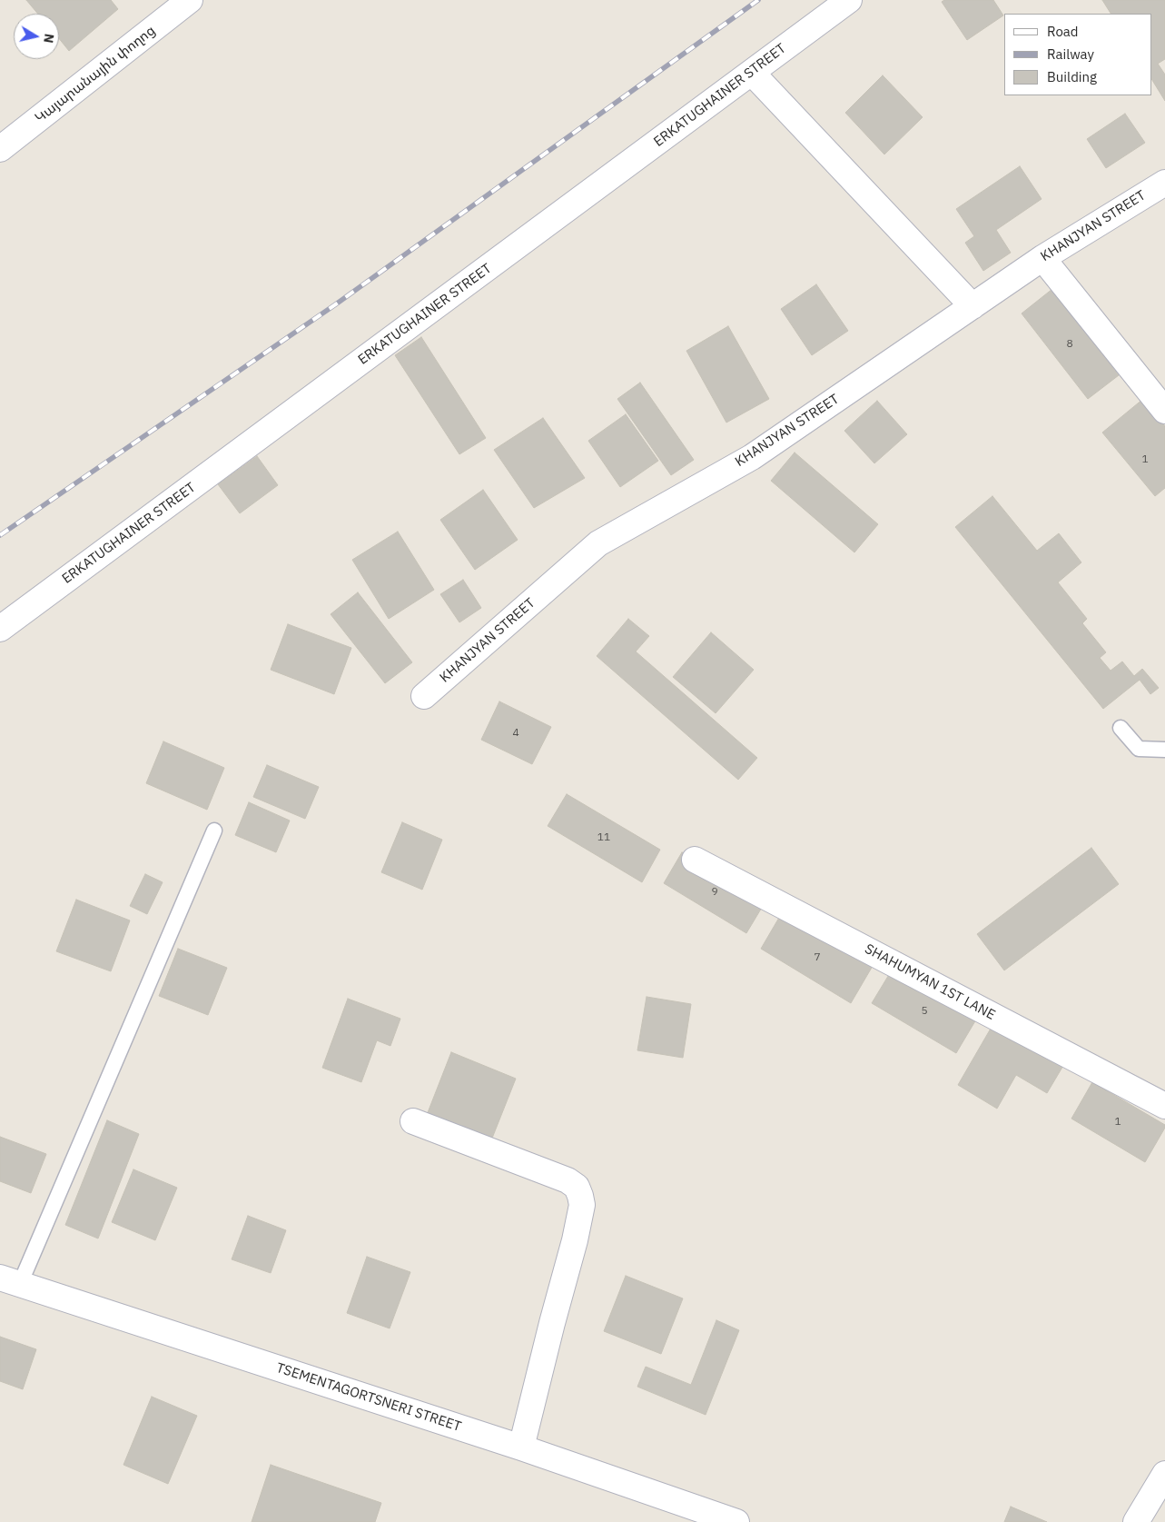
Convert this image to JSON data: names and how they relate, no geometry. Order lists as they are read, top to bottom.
{
  "streets": {
    "street": [
      "Կայարանային փողոց",
      "ERKATUGHAINER STREET",
      "KHANJYAN STREET",
      "SHAHUMYAN 1ST LANE",
      "TSEMENTAGORTSNERI STREET"
    ]
  },
  "house_numbers": [
    "8",
    "1",
    "4",
    "11",
    "9",
    "7",
    "5",
    "1"
  ],
  "legend": ["Road", "Railway", "Building"],
  "north": "right"
}
